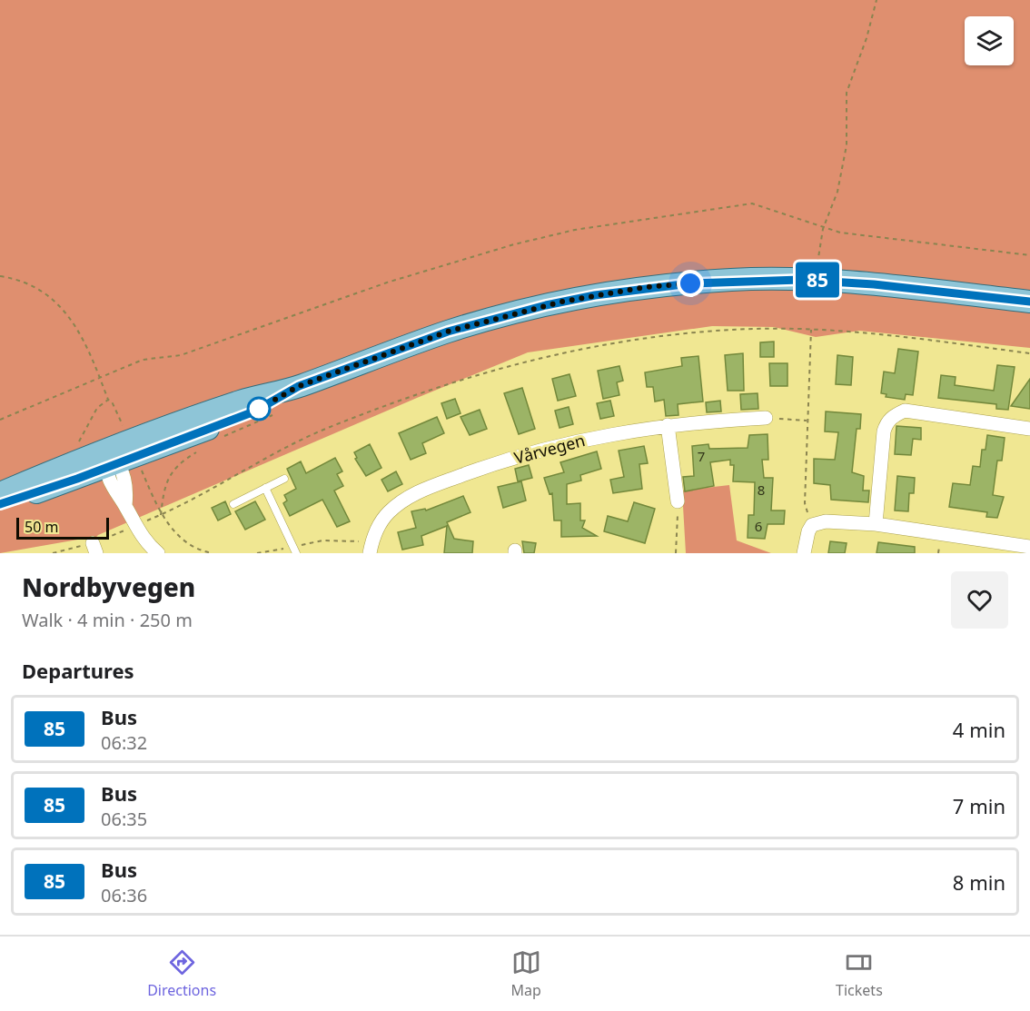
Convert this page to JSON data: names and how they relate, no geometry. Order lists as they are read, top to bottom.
{
  "streets": {
    "street": ["Vårvegen"]
  },
  "lines": ["bus line 85"],
  "house_numbers": ["7", "8", "6"],
  "scale_bar": "50 m",
  "page": {
    "on_map": "85",
    "scale": "50 m",
    "heading": [
      ["Nordbyvegen", "Walk · 4 min · 250 m"],
      "Departures"
    ],
    "list": [
      {
        "mark": "85",
        "name": "Bus",
        "note": "06:32",
        "value": "4 min"
      },
      {
        "mark": "85",
        "name": "Bus",
        "note": "06:35",
        "value": "7 min"
      },
      {
        "mark": "85",
        "name": "Bus",
        "note": "06:36",
        "value": "8 min"
      }
    ],
    "tabs": ["Directions", "Map", "Tickets"]
  }
}
